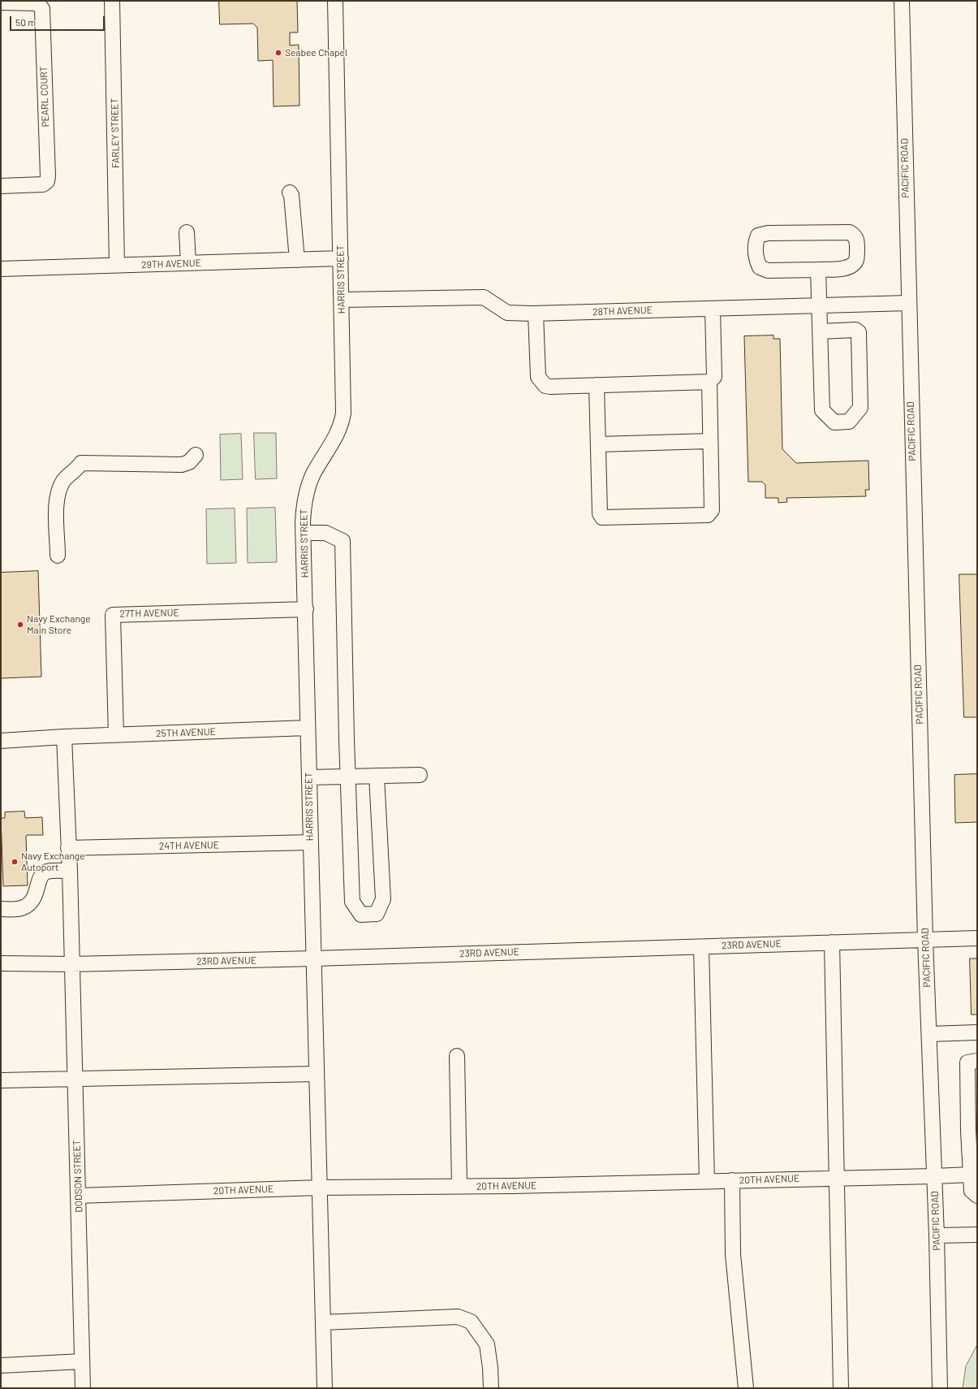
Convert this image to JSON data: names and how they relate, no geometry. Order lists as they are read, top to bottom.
{
  "streets": {
    "street": [
      "PEARL COURT",
      "FARLEY STREET",
      "PACIFIC ROAD",
      "29TH AVENUE",
      "HARRIS STREET",
      "28TH AVENUE",
      "27TH AVENUE",
      "25TH AVENUE",
      "24TH AVENUE",
      "23RD AVENUE",
      "DODSON STREET",
      "20TH AVENUE"
    ]
  },
  "crossings": [
    ["FARLEY STREET", "29TH AVENUE"],
    ["PACIFIC ROAD", "28TH AVENUE"],
    ["PACIFIC ROAD", "23RD AVENUE"],
    ["PACIFIC ROAD", "20TH AVENUE"],
    ["29TH AVENUE", "HARRIS STREET"],
    ["HARRIS STREET", "28TH AVENUE"],
    ["HARRIS STREET", "27TH AVENUE"],
    ["HARRIS STREET", "25TH AVENUE"],
    ["HARRIS STREET", "24TH AVENUE"],
    ["HARRIS STREET", "23RD AVENUE"],
    ["HARRIS STREET", "20TH AVENUE"],
    ["27TH AVENUE", "25TH AVENUE"],
    ["25TH AVENUE", "DODSON STREET"],
    ["24TH AVENUE", "DODSON STREET"],
    ["23RD AVENUE", "DODSON STREET"],
    ["DODSON STREET", "20TH AVENUE"]
  ],
  "places": ["Seabee Chapel", "Navy Exchange Main Store", "Navy Exchange Autoport"],
  "scale_bar": "50 m"
}
